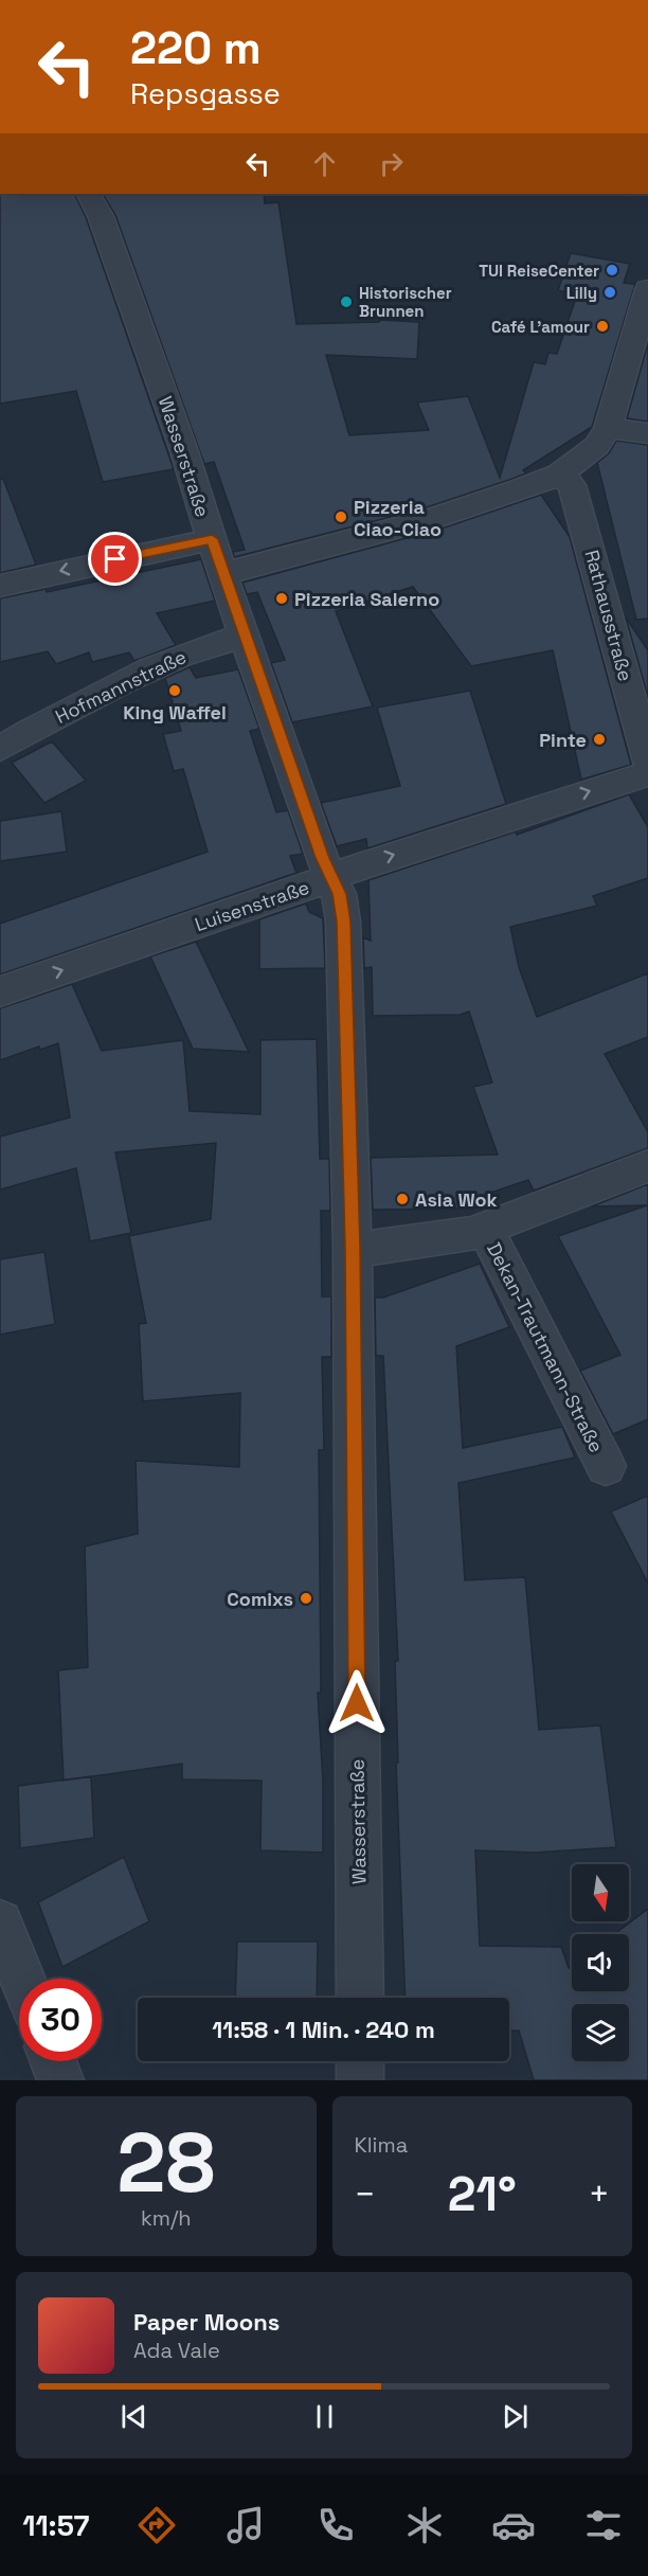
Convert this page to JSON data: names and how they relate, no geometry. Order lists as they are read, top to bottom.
{
  "streets": {
    "street": [
      "Wasserstraße",
      "Rathausstraße",
      "Hofmannstraße",
      "Luisenstraße",
      "Dekan-Trautmann-Straße"
    ]
  },
  "crossings": [
    ["Wasserstraße", "Hofmannstraße"],
    ["Wasserstraße", "Luisenstraße"]
  ],
  "places": [
    "TUI ReiseCenter",
    "Lilly",
    "Historischer Brunnen",
    "Café L'amour",
    "Pizzeria Ciao-Ciao",
    "Pizzeria Salerno",
    "King Waffel",
    "Pinte",
    "Asia Wok",
    "Comixs"
  ],
  "north": "bottom",
  "page": {
    "turn": ["220 m", "Repsgasse"],
    "limit": "30",
    "trip": "11:58 · 1 Min. · 240 m",
    "tile": [
      ["28", "km/h"],
      "Klima"
    ],
    "heat": ["−", "21°", "+"],
    "song": ["Paper Moons", "Ada Vale"],
    "tabs": "11:57"
  }
}
